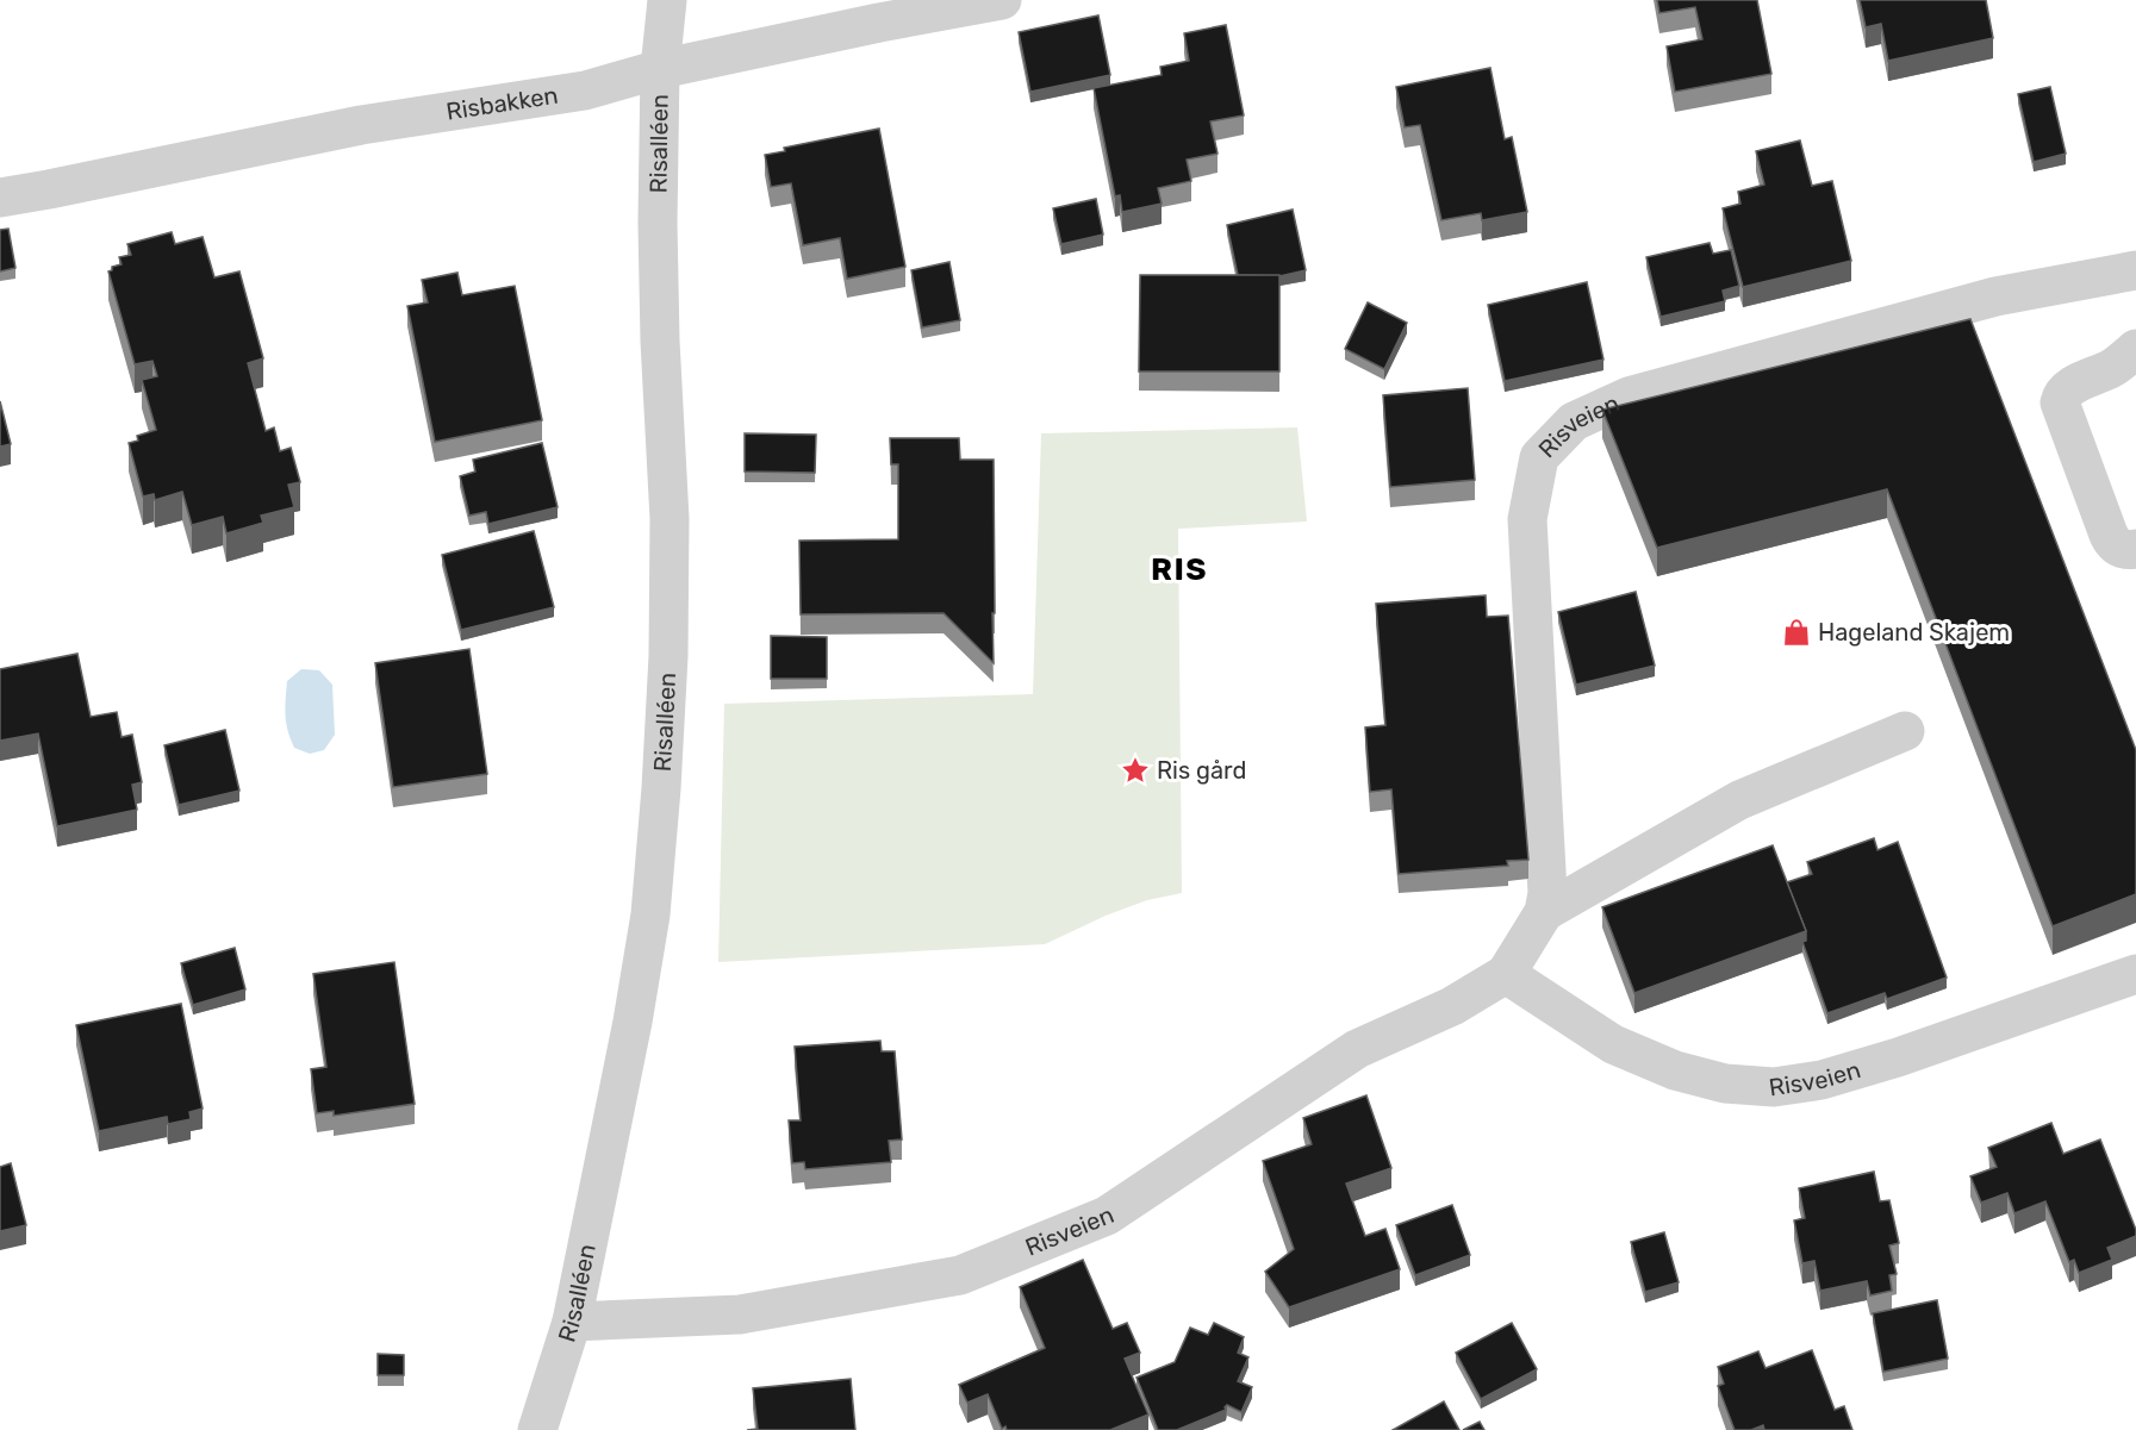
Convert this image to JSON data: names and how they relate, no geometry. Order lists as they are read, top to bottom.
{
  "streets": {
    "street": ["Risbakken", "Risalléen", "Risveien"]
  },
  "crossings": [
    ["Risbakken", "Risalléen"],
    ["Risalléen", "Risveien"]
  ],
  "districts": ["RIS"],
  "places": {
    "shop": ["Hageland Skajem"],
    "place": ["Ris gård"]
  }
}
